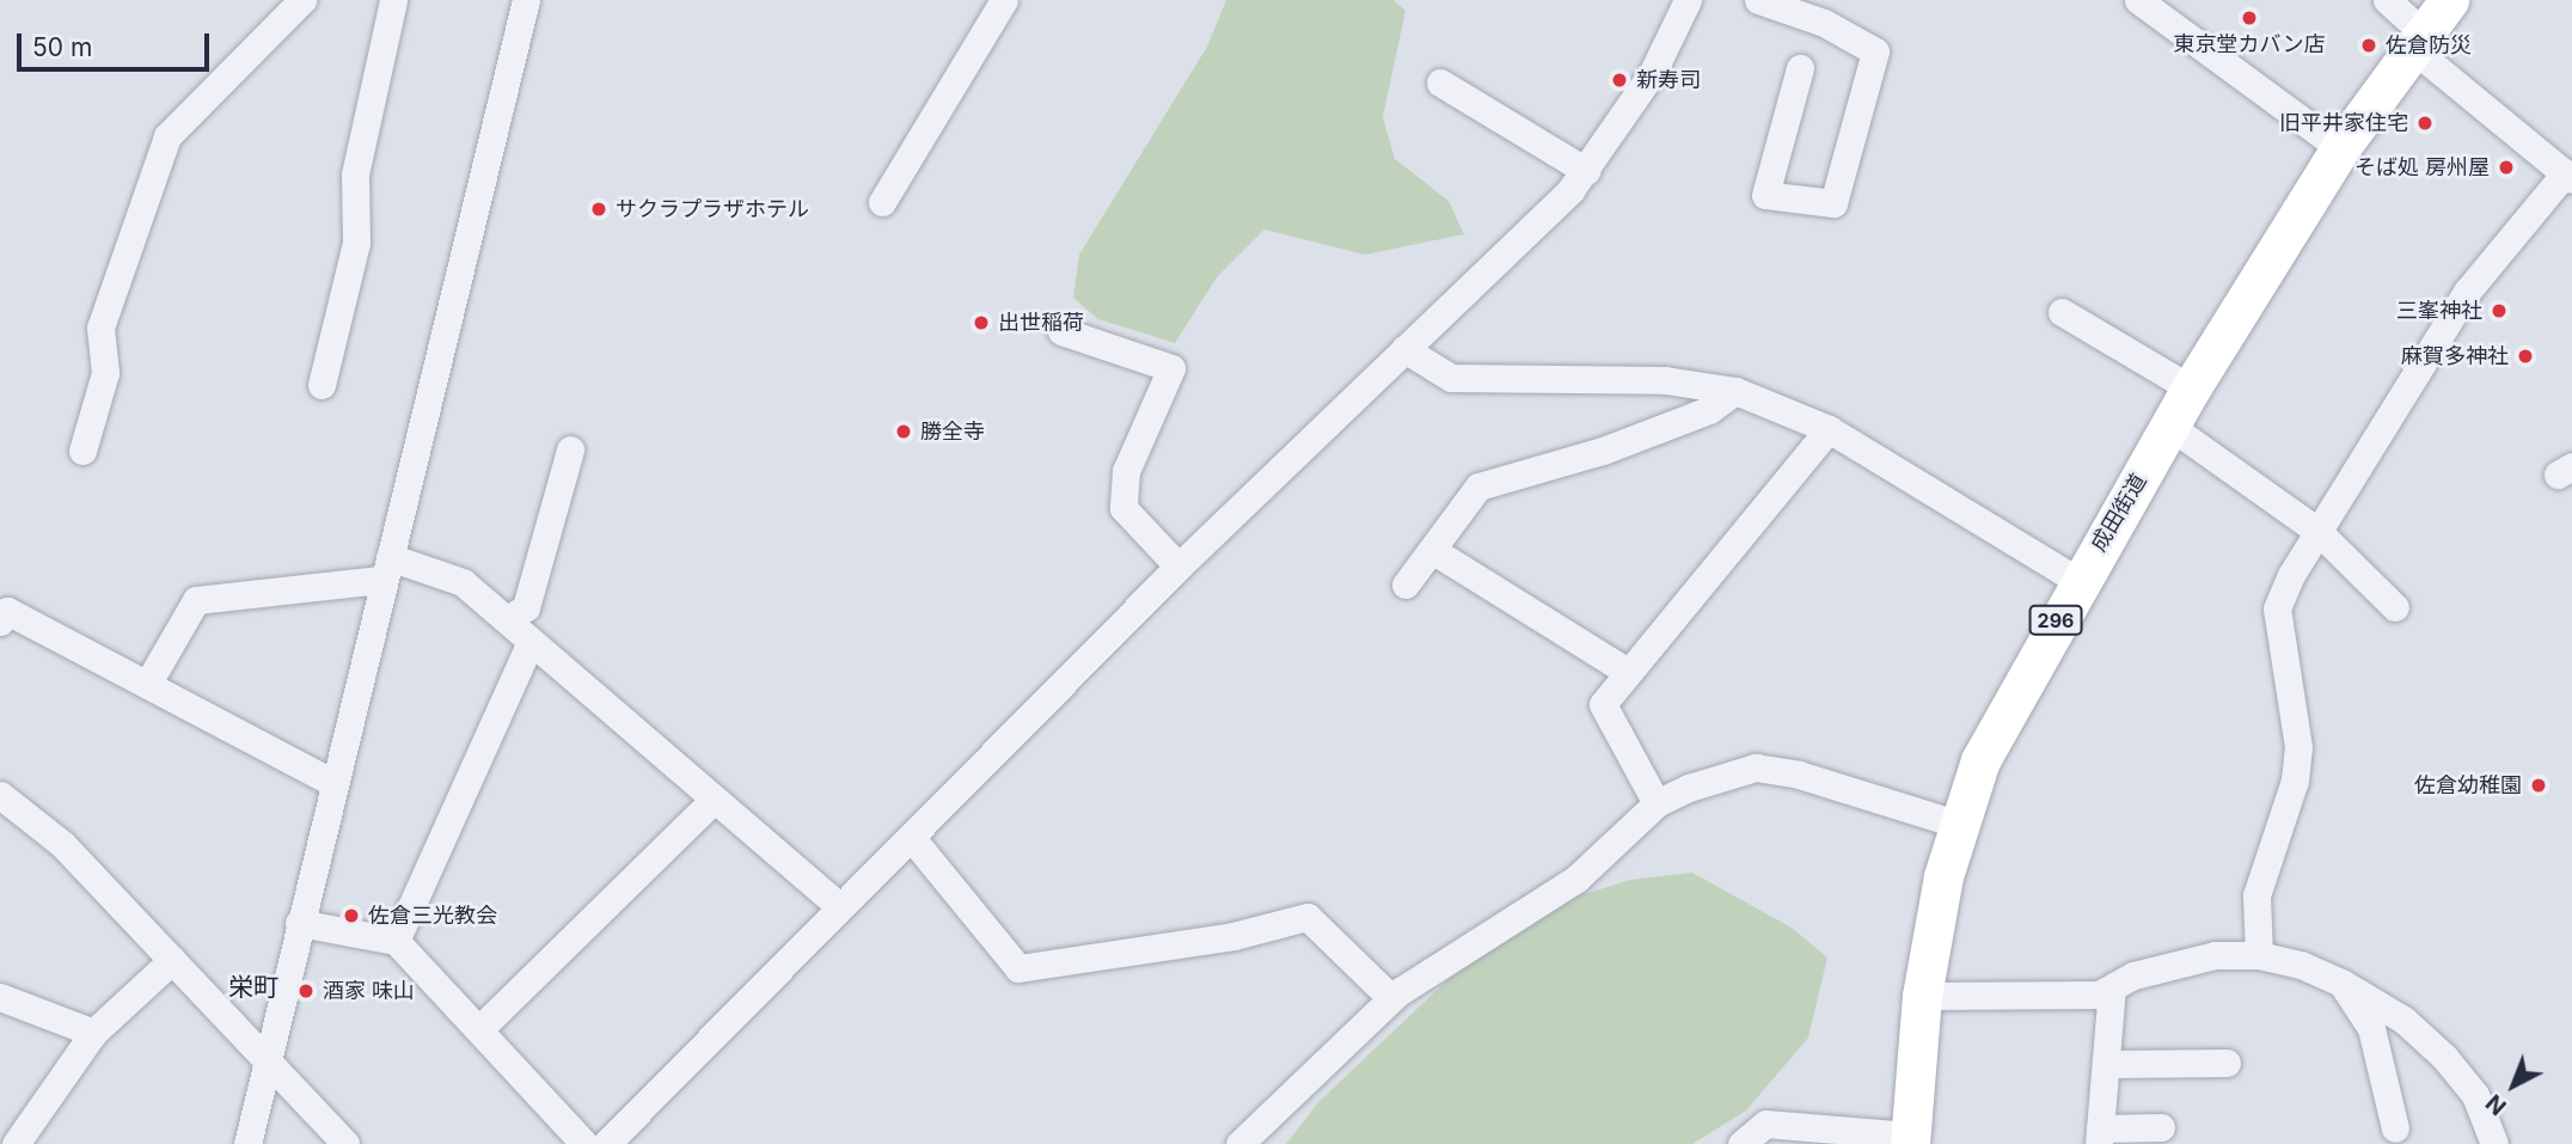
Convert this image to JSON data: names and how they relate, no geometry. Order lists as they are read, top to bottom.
{
  "streets": {
    "highway": ["成田街道", "296"]
  },
  "crossings": [
    ["成田街道", "296"]
  ],
  "districts": ["栄町"],
  "places": [
    "東京堂カバン店",
    "佐倉防災",
    "新寿司",
    "旧平井家住宅",
    "そば処 房州屋",
    "サクラプラザホテル",
    "三峯神社",
    "出世稲荷",
    "麻賀多神社",
    "勝全寺",
    "佐倉幼稚園",
    "佐倉三光教会",
    "酒家 味山"
  ],
  "scale_bar": "50 m",
  "north": "bottom left"
}
